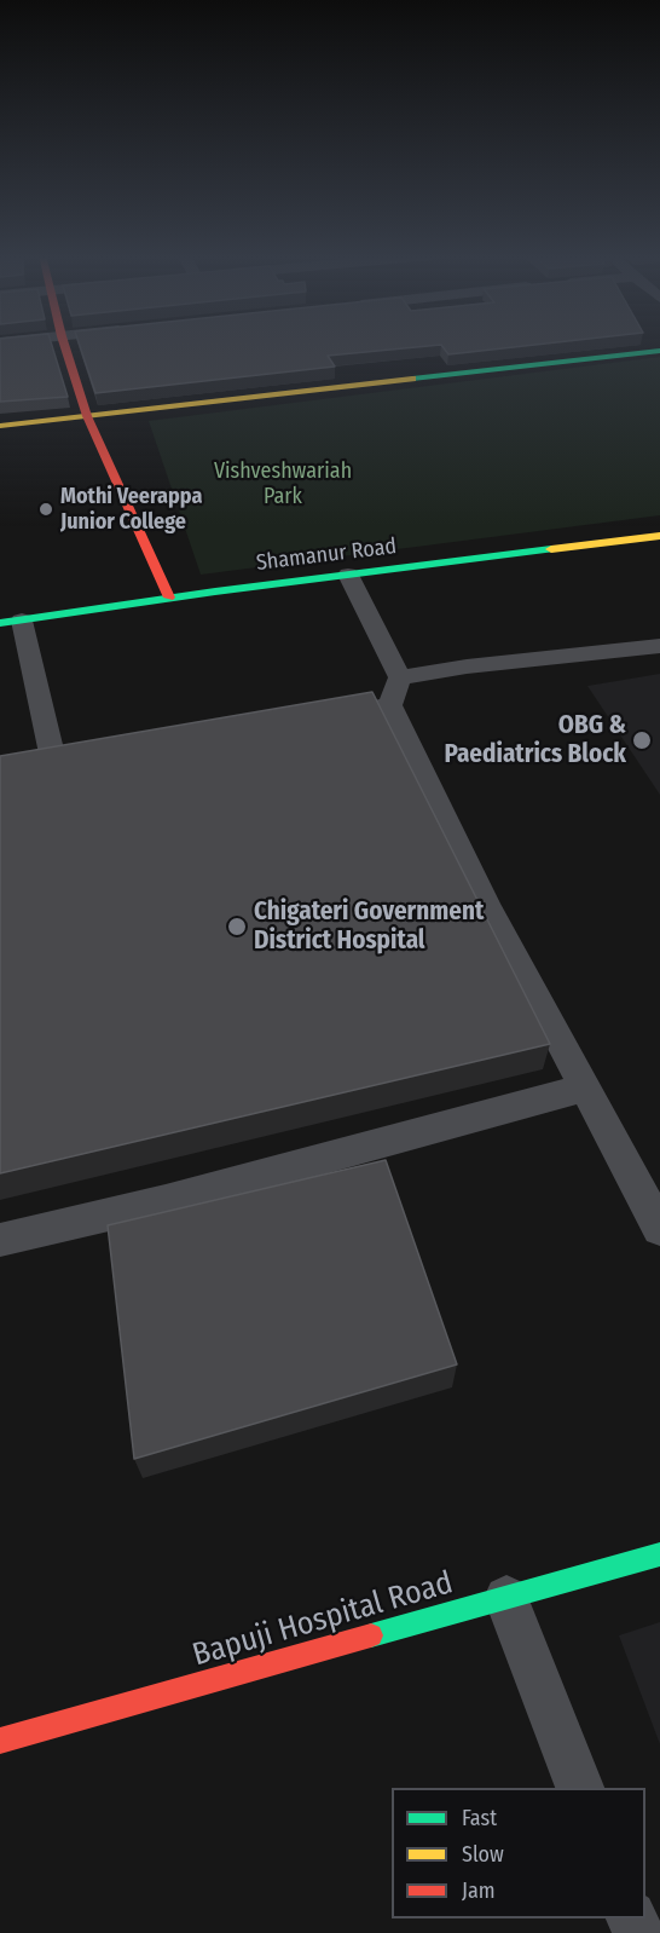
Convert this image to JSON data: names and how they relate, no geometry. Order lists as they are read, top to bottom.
{
  "streets": {
    "street": ["Shamanur Road", "Bapuji Hospital Road"]
  },
  "parks": ["Vishveshwariah Park"],
  "places": ["Mothi Veerappa Junior College", "OBG & Paediatrics Block", "Chigateri Government District Hospital"],
  "legend": ["Fast", "Slow", "Jam"]
}
